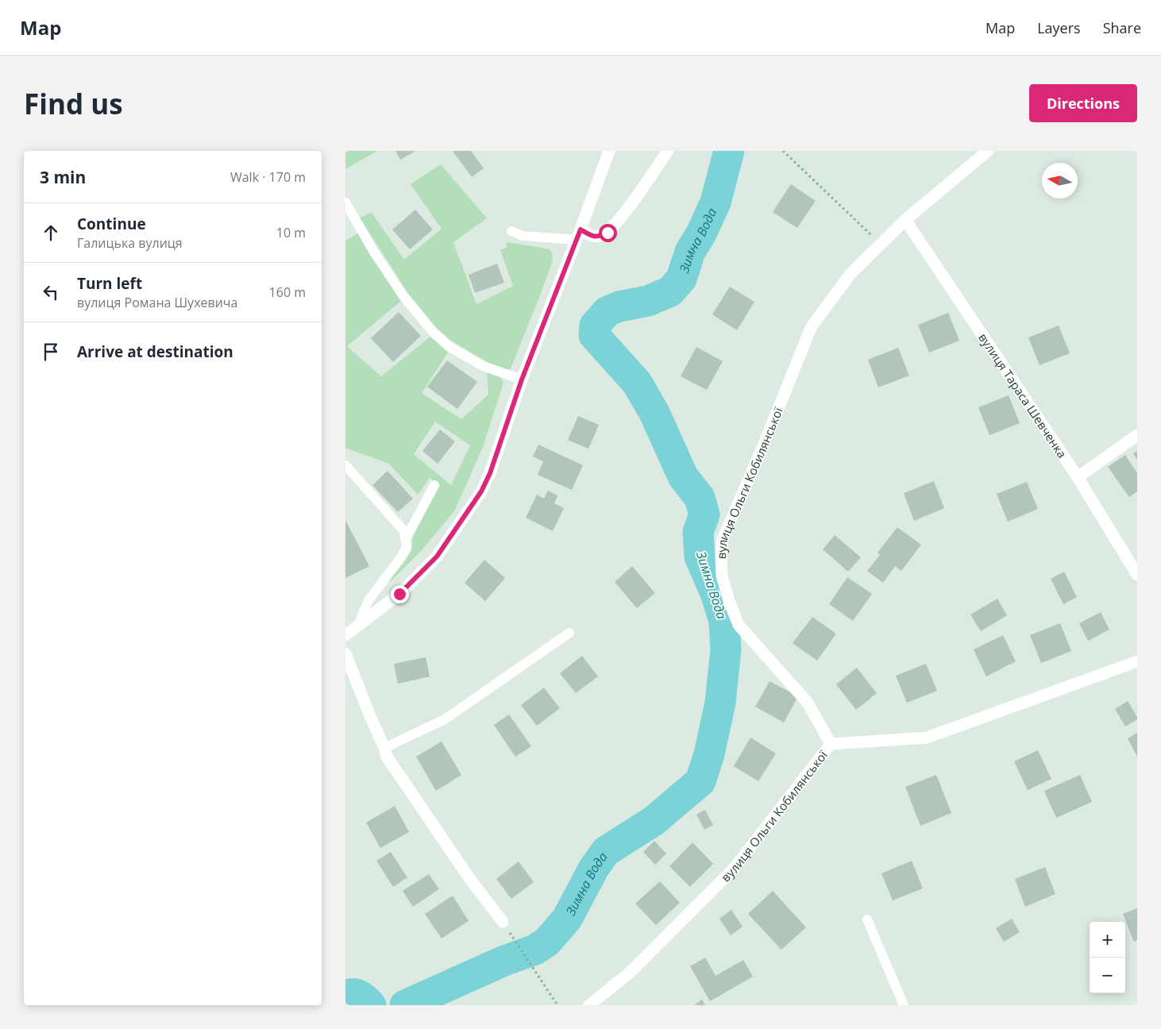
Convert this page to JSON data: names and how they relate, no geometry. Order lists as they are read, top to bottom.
{
  "streets": {
    "street": ["вулиця Тараса Шевченка", "вулиця Ольги Кобилянської"]
  },
  "crossings": [
    ["вулиця Тараса Шевченка", "вулиця Ольги Кобилянської"]
  ],
  "water": ["Зимна Вода"],
  "north": "left",
  "page": {
    "header": "Map",
    "nav": ["Map", "Layers", "Share"],
    "buttons": "Directions",
    "title": "Find us",
    "heading": ["3 min", "Walk · 170 m"],
    "list": [
      ["Continue", "Галицька вулиця", "10 m"],
      ["Turn left", "вулиця Романа Шухевича", "160 m"],
      "Arrive at destination"
    ],
    "map_buttons": ["+", "−"]
  }
}
